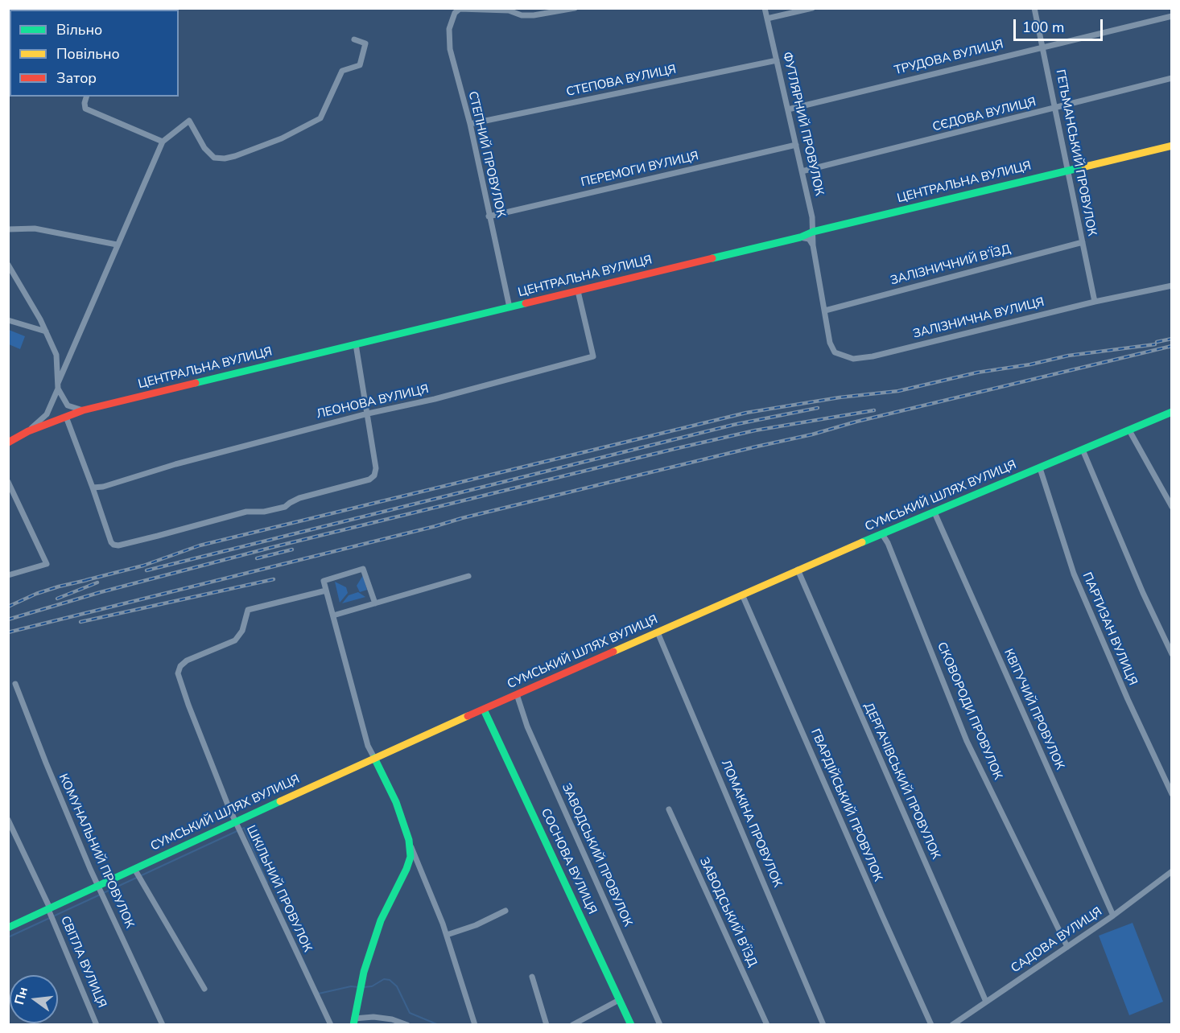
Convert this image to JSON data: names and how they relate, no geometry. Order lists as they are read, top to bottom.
{
  "streets": {
    "street": [
      "ТРУДОВА ВУЛИЦЯ",
      "СТЕПОВА ВУЛИЦЯ",
      "СЄДОВА ВУЛИЦЯ",
      "ФУТЛЯРНИЙ ПРОВУЛОК",
      "ГЕТЬМАНСЬКИЙ ПРОВУЛОК",
      "СТЕПНИЙ ПРОВУЛОК",
      "ПЕРЕМОГИ ВУЛИЦЯ",
      "ЦЕНТРАЛЬНА ВУЛИЦЯ",
      "ЗАЛІЗНИЧНИЙ В’ЇЗД",
      "ЗАЛІЗНИЧНА ВУЛИЦЯ",
      "ЛЕОНОВА ВУЛИЦЯ",
      "СУМСЬКИЙ ШЛЯХ ВУЛИЦЯ",
      "ПАРТИЗАН ВУЛИЦЯ",
      "КВІТУЧИЙ ПРОВУЛОК",
      "СКОВОРОДИ ПРОВУЛОК",
      "ДЕРГАЧІВСЬКИЙ ПРОВУЛОК",
      "ГВАРДІЙСЬКИЙ ПРОВУЛОК",
      "ЛОМАКІНА ПРОВУЛОК",
      "КОМУНАЛЬНИЙ ПРОВУЛОК",
      "ЗАВОДСЬКИЙ ПРОВУЛОК",
      "СОСНОВА ВУЛИЦЯ",
      "ШКІЛЬНИЙ ПРОВУЛОК",
      "ЗАВОДСЬКИЙ В’ЇЗД",
      "САДОВА ВУЛИЦЯ",
      "СВІТЛА ВУЛИЦЯ"
    ]
  },
  "crossings": [
    ["ТРУДОВА ВУЛИЦЯ", "ФУТЛЯРНИЙ ПРОВУЛОК"],
    ["ТРУДОВА ВУЛИЦЯ", "ГЕТЬМАНСЬКИЙ ПРОВУЛОК"],
    ["СТЕПОВА ВУЛИЦЯ", "ФУТЛЯРНИЙ ПРОВУЛОК"],
    ["СТЕПОВА ВУЛИЦЯ", "СТЕПНИЙ ПРОВУЛОК"],
    ["СЄДОВА ВУЛИЦЯ", "ФУТЛЯРНИЙ ПРОВУЛОК"],
    ["СЄДОВА ВУЛИЦЯ", "ГЕТЬМАНСЬКИЙ ПРОВУЛОК"],
    ["ФУТЛЯРНИЙ ПРОВУЛОК", "ПЕРЕМОГИ ВУЛИЦЯ"],
    ["ФУТЛЯРНИЙ ПРОВУЛОК", "ЦЕНТРАЛЬНА ВУЛИЦЯ"],
    ["ФУТЛЯРНИЙ ПРОВУЛОК", "ЗАЛІЗНИЧНИЙ В’ЇЗД"],
    ["ФУТЛЯРНИЙ ПРОВУЛОК", "ЗАЛІЗНИЧНА ВУЛИЦЯ"],
    ["ГЕТЬМАНСЬКИЙ ПРОВУЛОК", "ЦЕНТРАЛЬНА ВУЛИЦЯ"],
    ["ГЕТЬМАНСЬКИЙ ПРОВУЛОК", "ЗАЛІЗНИЧНИЙ В’ЇЗД"],
    ["ГЕТЬМАНСЬКИЙ ПРОВУЛОК", "ЗАЛІЗНИЧНА ВУЛИЦЯ"],
    ["СТЕПНИЙ ПРОВУЛОК", "ПЕРЕМОГИ ВУЛИЦЯ"],
    ["СТЕПНИЙ ПРОВУЛОК", "ЦЕНТРАЛЬНА ВУЛИЦЯ"],
    ["ЦЕНТРАЛЬНА ВУЛИЦЯ", "ЛЕОНОВА ВУЛИЦЯ"],
    ["ЗАЛІЗНИЧНИЙ В’ЇЗД", "ЗАЛІЗНИЧНА ВУЛИЦЯ"],
    ["СУМСЬКИЙ ШЛЯХ ВУЛИЦЯ", "ПАРТИЗАН ВУЛИЦЯ"],
    ["СУМСЬКИЙ ШЛЯХ ВУЛИЦЯ", "КВІТУЧИЙ ПРОВУЛОК"],
    ["СУМСЬКИЙ ШЛЯХ ВУЛИЦЯ", "СКОВОРОДИ ПРОВУЛОК"],
    ["СУМСЬКИЙ ШЛЯХ ВУЛИЦЯ", "ДЕРГАЧІВСЬКИЙ ПРОВУЛОК"],
    ["СУМСЬКИЙ ШЛЯХ ВУЛИЦЯ", "ГВАРДІЙСЬКИЙ ПРОВУЛОК"],
    ["СУМСЬКИЙ ШЛЯХ ВУЛИЦЯ", "ЛОМАКІНА ПРОВУЛОК"],
    ["СУМСЬКИЙ ШЛЯХ ВУЛИЦЯ", "КОМУНАЛЬНИЙ ПРОВУЛОК"],
    ["СУМСЬКИЙ ШЛЯХ ВУЛИЦЯ", "ЗАВОДСЬКИЙ ПРОВУЛОК"],
    ["СУМСЬКИЙ ШЛЯХ ВУЛИЦЯ", "СОСНОВА ВУЛИЦЯ"],
    ["СУМСЬКИЙ ШЛЯХ ВУЛИЦЯ", "ШКІЛЬНИЙ ПРОВУЛОК"],
    ["СУМСЬКИЙ ШЛЯХ ВУЛИЦЯ", "СВІТЛА ВУЛИЦЯ"],
    ["КВІТУЧИЙ ПРОВУЛОК", "САДОВА ВУЛИЦЯ"],
    ["СКОВОРОДИ ПРОВУЛОК", "САДОВА ВУЛИЦЯ"],
    ["ДЕРГАЧІВСЬКИЙ ПРОВУЛОК", "САДОВА ВУЛИЦЯ"]
  ],
  "legend": ["Вільно", "Повільно", "Затор"],
  "scale_bar": "100 m",
  "north": "left"
}
